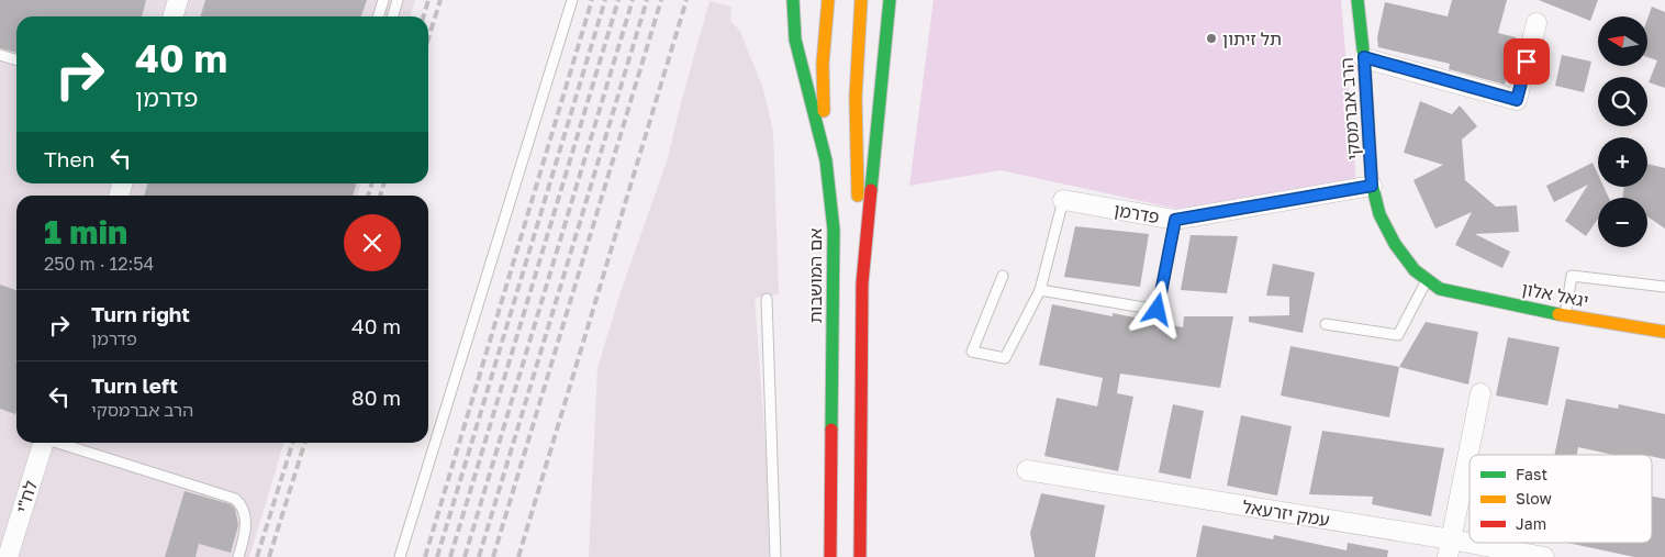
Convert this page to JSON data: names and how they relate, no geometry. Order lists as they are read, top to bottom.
{
  "streets": {
    "main road": ["הרב אברמסקי", "אם המושבות", "יגאל אלון"],
    "street": ["פדרמן", "לח\"י", "עמק יזרעאל"]
  },
  "crossings": [
    ["הרב אברמסקי", "פדרמן"],
    ["הרב אברמסקי", "יגאל אלון"]
  ],
  "places": ["תל זיתון"],
  "legend": ["Fast", "Slow", "Jam"],
  "north": "left",
  "page": {
    "map_buttons": ["+", "−"],
    "turn": ["40 m", "פדרמן"],
    "then": "Then",
    "heading": ["1 min", "250 m · 12:54"],
    "list": [
      {
        "name": "Turn right",
        "note": "פדרמן",
        "value": "40 m"
      },
      {
        "name": "Turn left",
        "note": "הרב אברמסקי",
        "value": "80 m"
      }
    ]
  }
}
